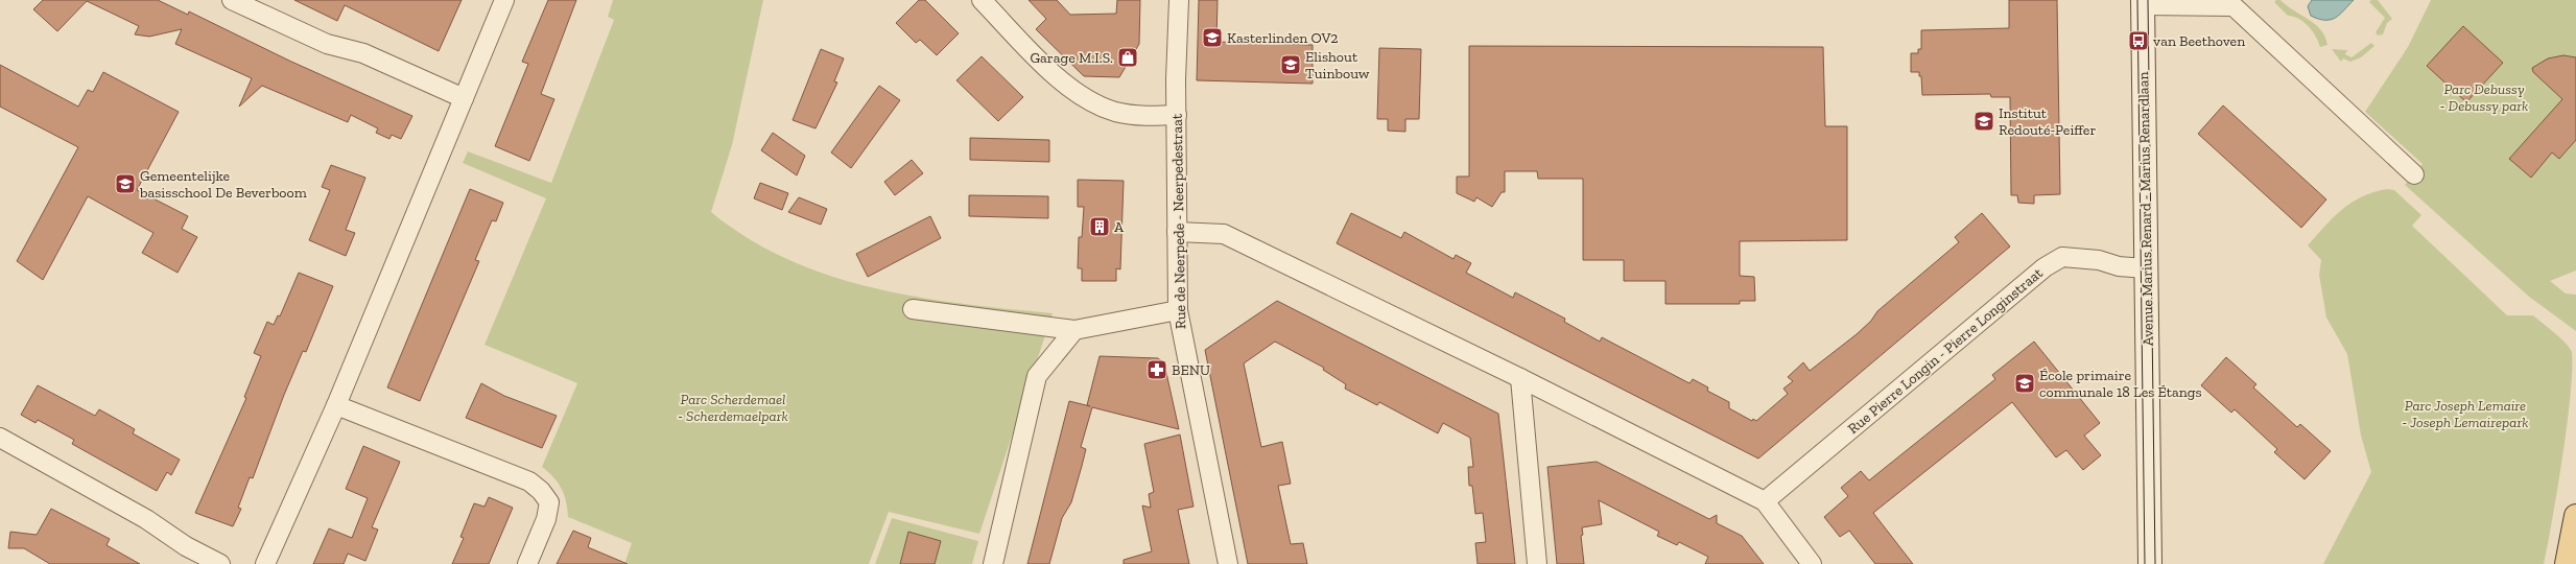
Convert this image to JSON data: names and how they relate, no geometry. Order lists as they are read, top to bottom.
{
  "streets": {
    "street": ["Avenue Marius Renard - Marius Renardlaan", "Rue de Neerpede - Neerpedestraat", "Rue Pierre Longin - Pierre Longinstraat"]
  },
  "crossings": [
    ["Avenue Marius Renard - Marius Renardlaan", "Rue Pierre Longin - Pierre Longinstraat"]
  ],
  "parks": ["Parc Debussy - Debussy park", "Parc Scherdemael - Scherdemaelpark", "Parc Joseph Lemaire - Joseph Lemairepark"],
  "places": {
    "school or university": [
      "Kasterlinden OV2",
      "Elishout Tuinbouw",
      "Institut Redouté-Peiffer",
      "Gemeentelijke basisschool De Beverboom",
      "École primaire communale 18 Les Étangs"
    ],
    "bus stop": ["van Beethoven"],
    "shop": ["Garage M.I.S."],
    "building": ["A"],
    "pharmacy": ["BENU"]
  }
}
